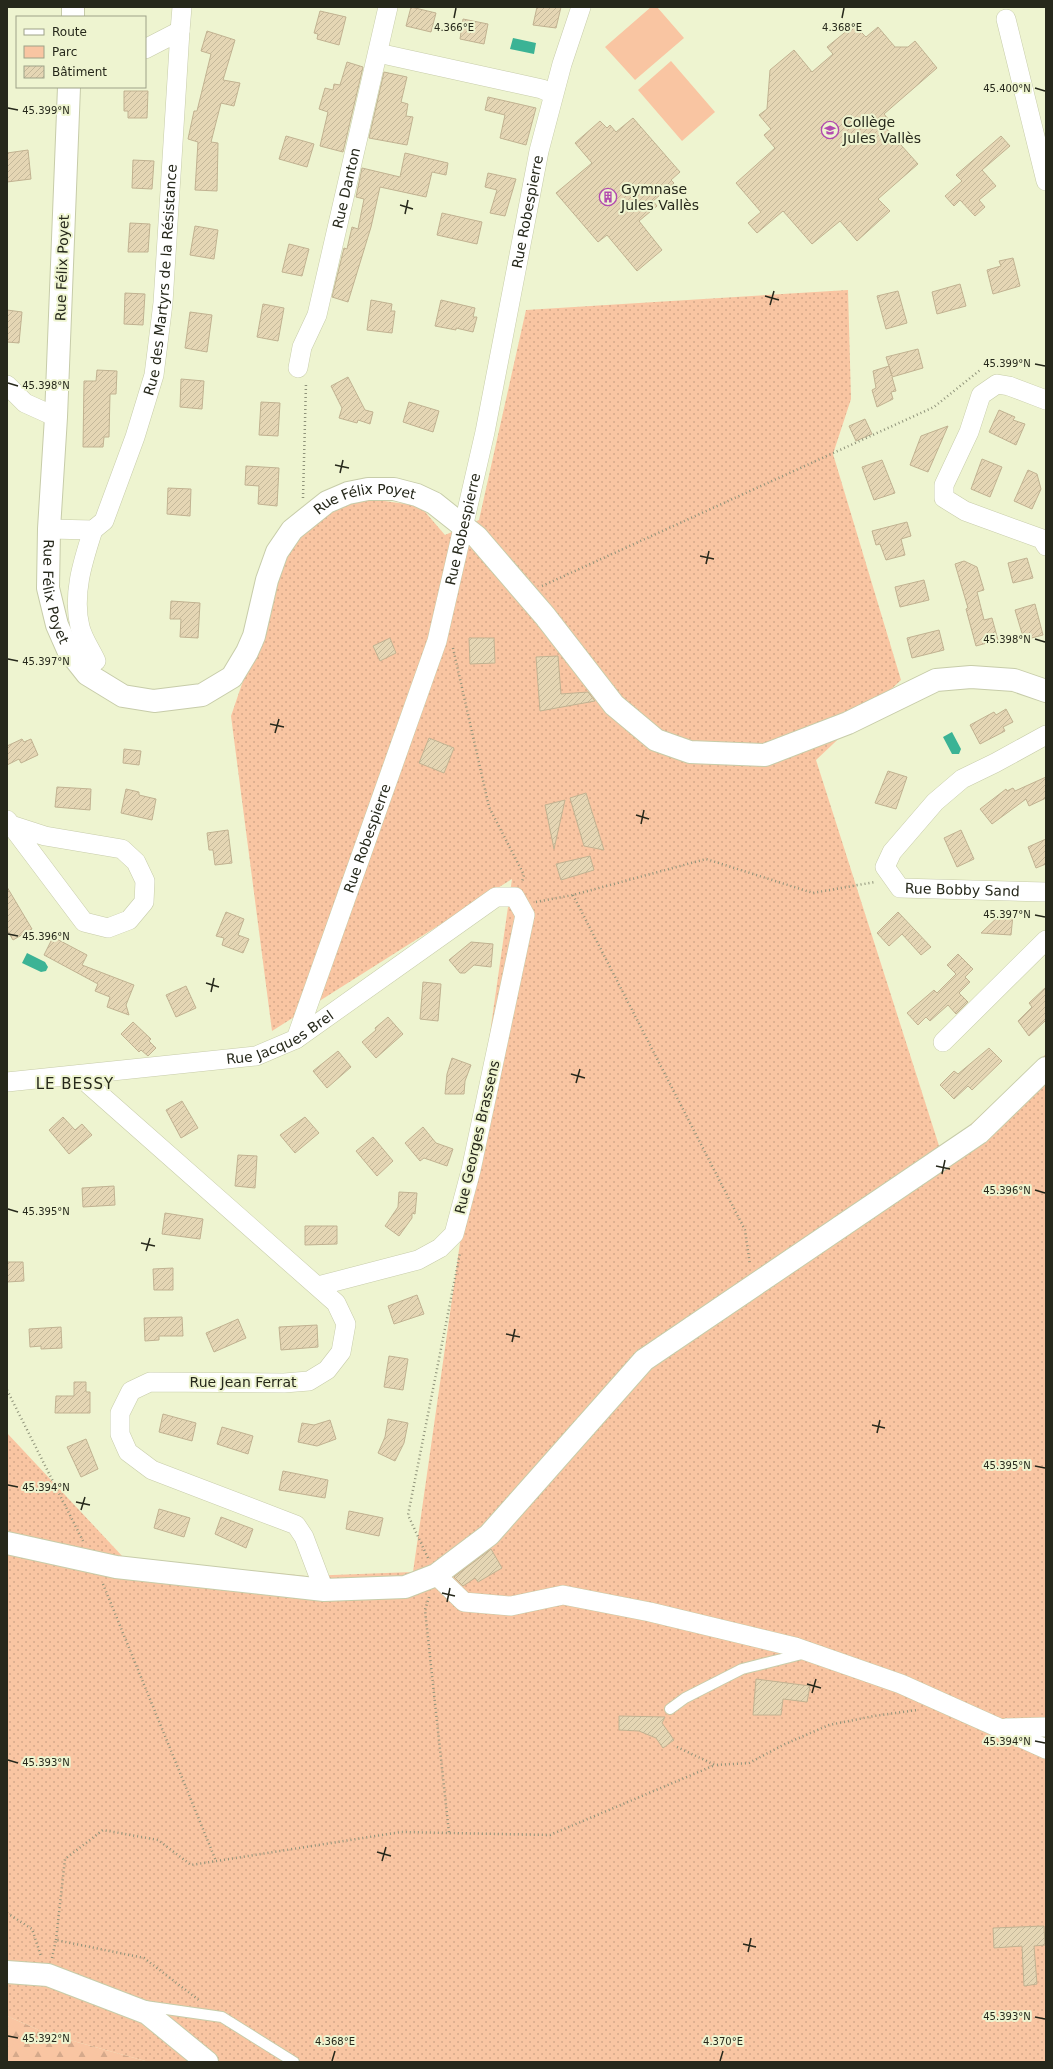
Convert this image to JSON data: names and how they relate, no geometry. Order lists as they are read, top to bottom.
{
  "streets": {
    "street": [
      "Rue Danton",
      "Rue Robespierre",
      "Rue Félix Poyet",
      "Rue des Martyrs de la Résistance",
      "Rue Bobby Sand",
      "Rue Jacques Brel",
      "Rue Georges Brassens",
      "Rue Jean Ferrat"
    ]
  },
  "crossings": [
    ["Rue Robespierre", "Rue Félix Poyet"],
    ["Rue Robespierre", "Rue Jacques Brel"],
    ["Rue Jacques Brel", "Rue Georges Brassens"],
    ["Rue Jacques Brel", "Rue Jean Ferrat"]
  ],
  "districts": ["LE BESSY"],
  "places": {
    "school or university": ["Collège Jules Vallès"],
    "building": ["Gymnase Jules Vallès"]
  },
  "legend": ["Route", "Parc", "Bâtiment"],
  "coordinates": [
    "4.366°E",
    "4.368°E",
    "45.400°N",
    "45.399°N",
    "45.398°N",
    "45.397°N",
    "45.396°N",
    "45.395°N",
    "45.394°N",
    "45.393°N",
    "45.392°N",
    "4.370°E"
  ]
}
